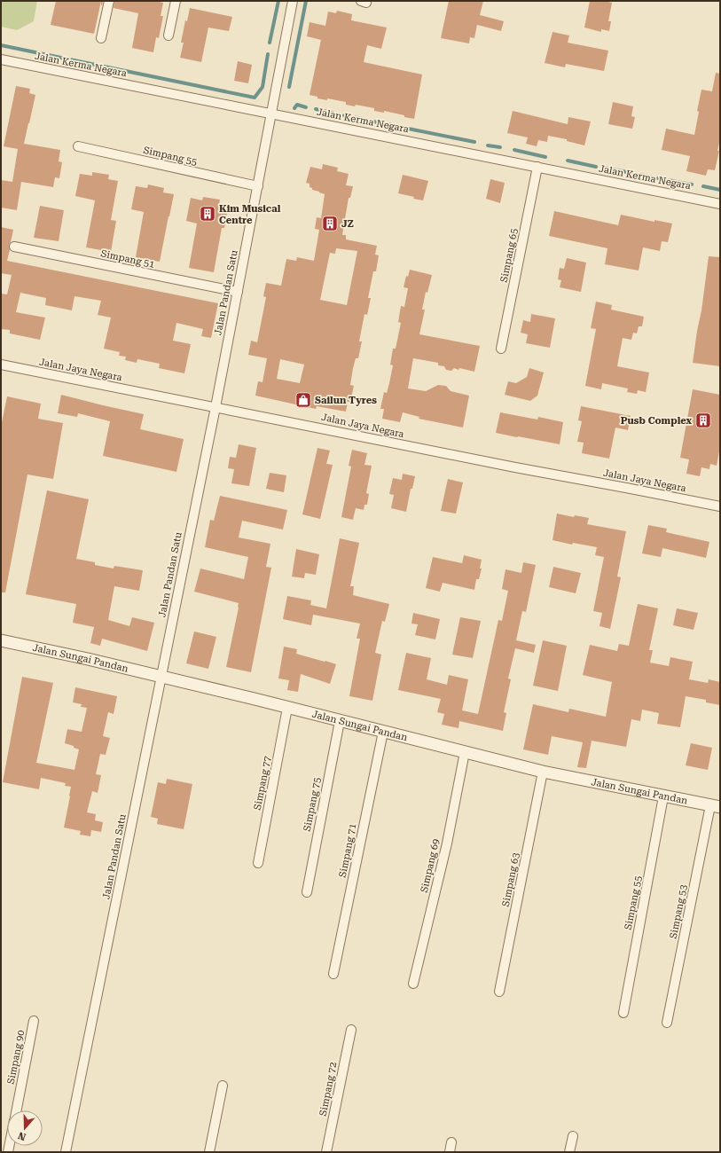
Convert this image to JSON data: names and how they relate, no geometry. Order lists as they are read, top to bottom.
{
  "streets": {
    "street": [
      "Jalan Kerma Negara",
      "Simpang 55",
      "Simpang 65",
      "Simpang 51",
      "Jalan Pandan Satu",
      "Jalan Jaya Negara",
      "Jalan Sungai Pandan",
      "Simpang 77",
      "Simpang 75",
      "Simpang 71",
      "Simpang 69",
      "Simpang 63",
      "Simpang 53",
      "Simpang 90",
      "Simpang 72"
    ]
  },
  "crossings": [
    ["Jalan Kerma Negara", "Simpang 65"],
    ["Jalan Kerma Negara", "Jalan Pandan Satu"],
    ["Simpang 55", "Jalan Pandan Satu"],
    ["Simpang 55", "Jalan Sungai Pandan"],
    ["Simpang 51", "Jalan Pandan Satu"],
    ["Jalan Pandan Satu", "Jalan Jaya Negara"],
    ["Jalan Pandan Satu", "Jalan Sungai Pandan"],
    ["Jalan Sungai Pandan", "Simpang 77"],
    ["Jalan Sungai Pandan", "Simpang 75"],
    ["Jalan Sungai Pandan", "Simpang 71"],
    ["Jalan Sungai Pandan", "Simpang 69"],
    ["Jalan Sungai Pandan", "Simpang 63"],
    ["Jalan Sungai Pandan", "Simpang 53"]
  ],
  "places": {
    "building": ["Kim Musical Centre", "JZ", "Pusb Complex"],
    "shop": ["Sailun Tyres"]
  },
  "north": "bottom"
}
